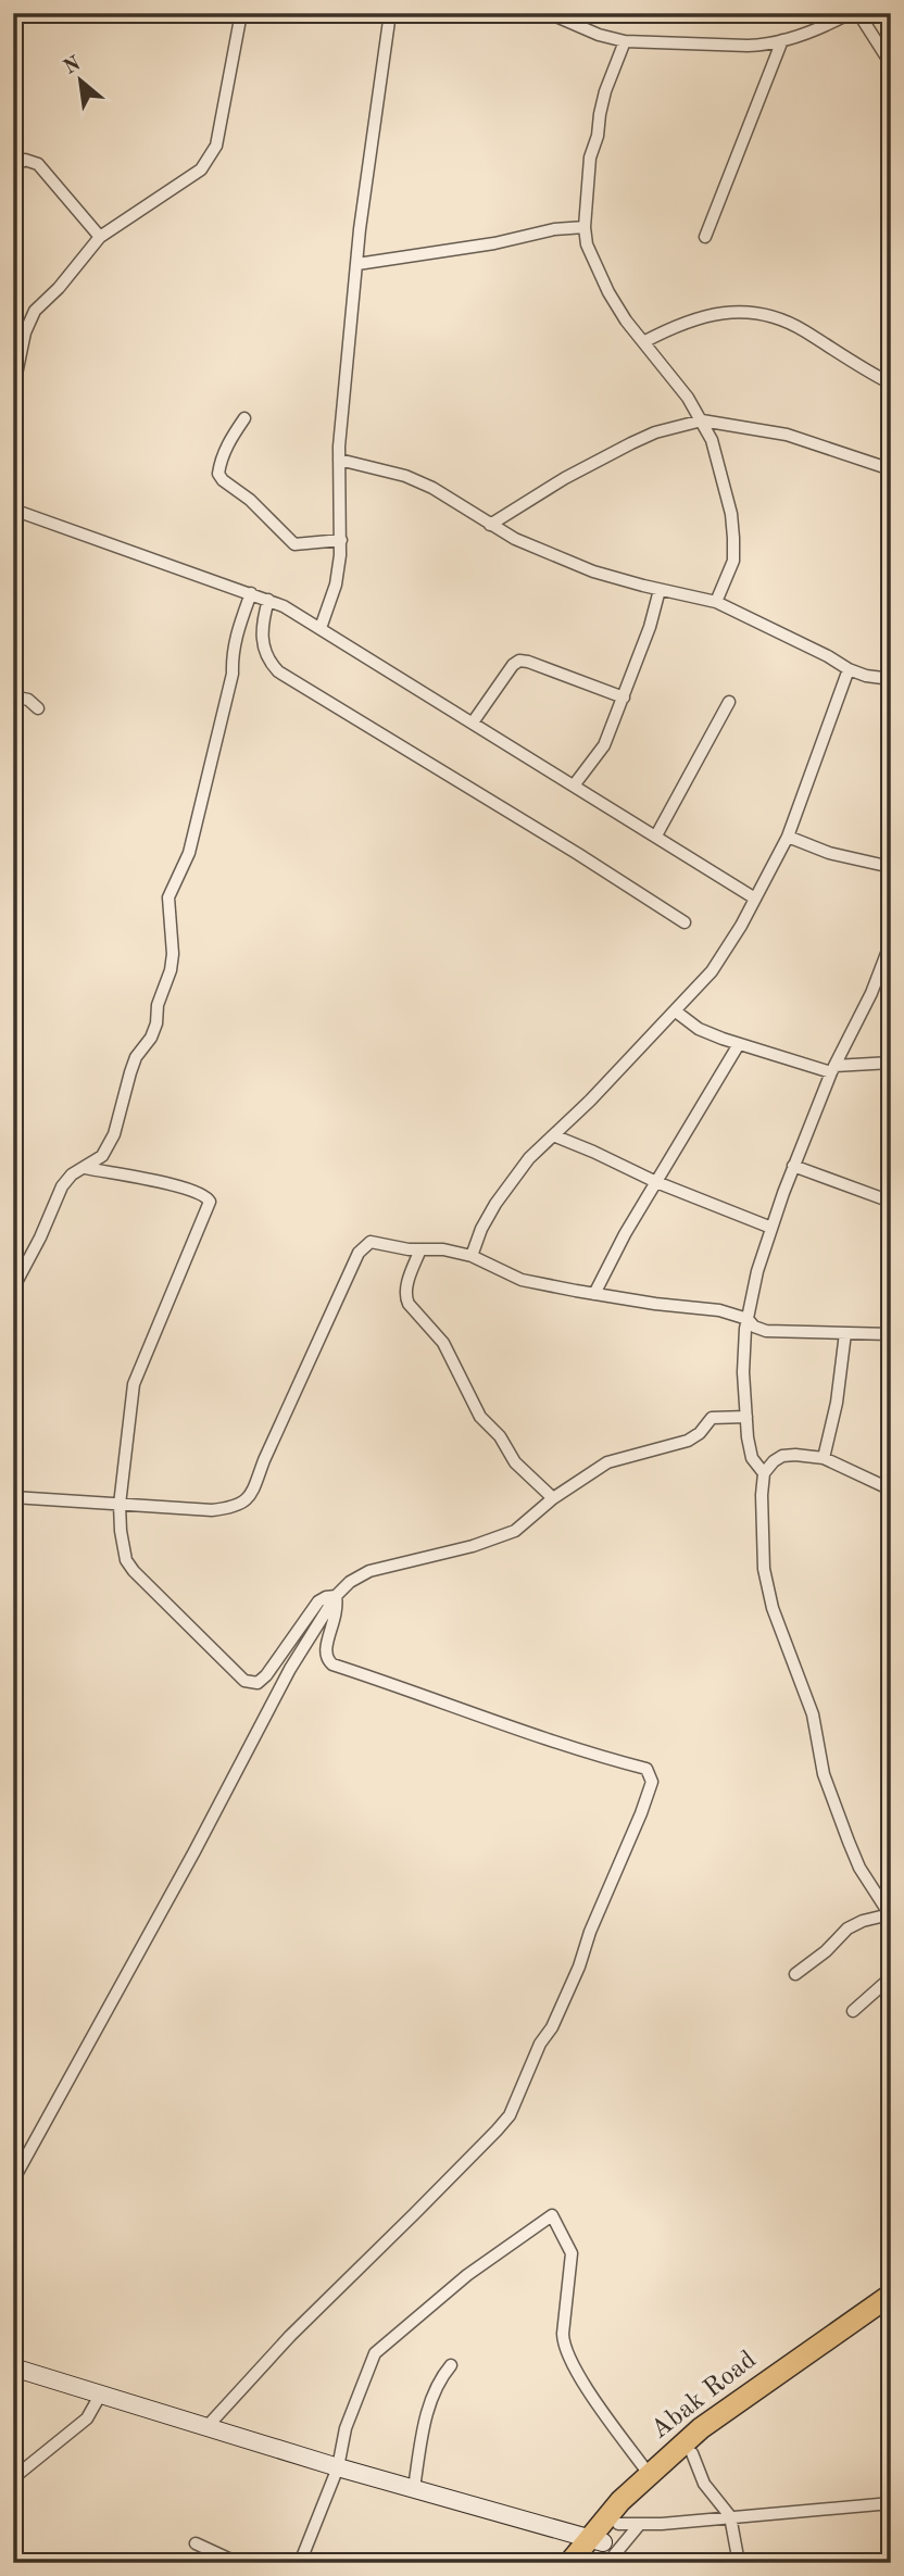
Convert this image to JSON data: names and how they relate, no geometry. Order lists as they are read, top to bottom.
{
  "streets": {
    "highway": ["Abak Road"]
  },
  "north": "top left"
}
